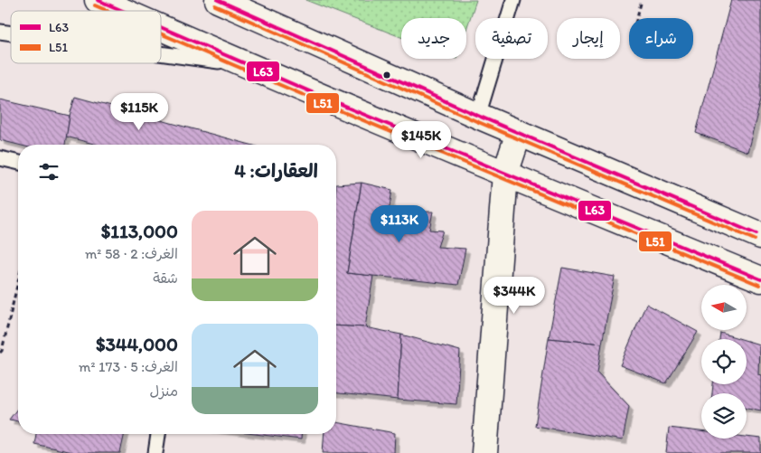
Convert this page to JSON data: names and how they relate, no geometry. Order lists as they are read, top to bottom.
{
  "lines": ["transit line L63", "transit line L51"],
  "legend": ["L63", "L51"],
  "north": "left",
  "page": {
    "chip": [
      "شراء",
      "إيجار",
      "تصفية",
      "جديد"
    ],
    "price": [
      "$115K",
      "$145K",
      "$113K",
      "$344K"
    ],
    "heading": "العقارات: 4",
    "list": [
      {
        "name": "$113,000",
        "note": "الغرف: 2 · 58 m² · شقة"
      },
      {
        "name": "$344,000",
        "note": "الغرف: 5 · 173 m² · منزل"
      }
    ]
  }
}
